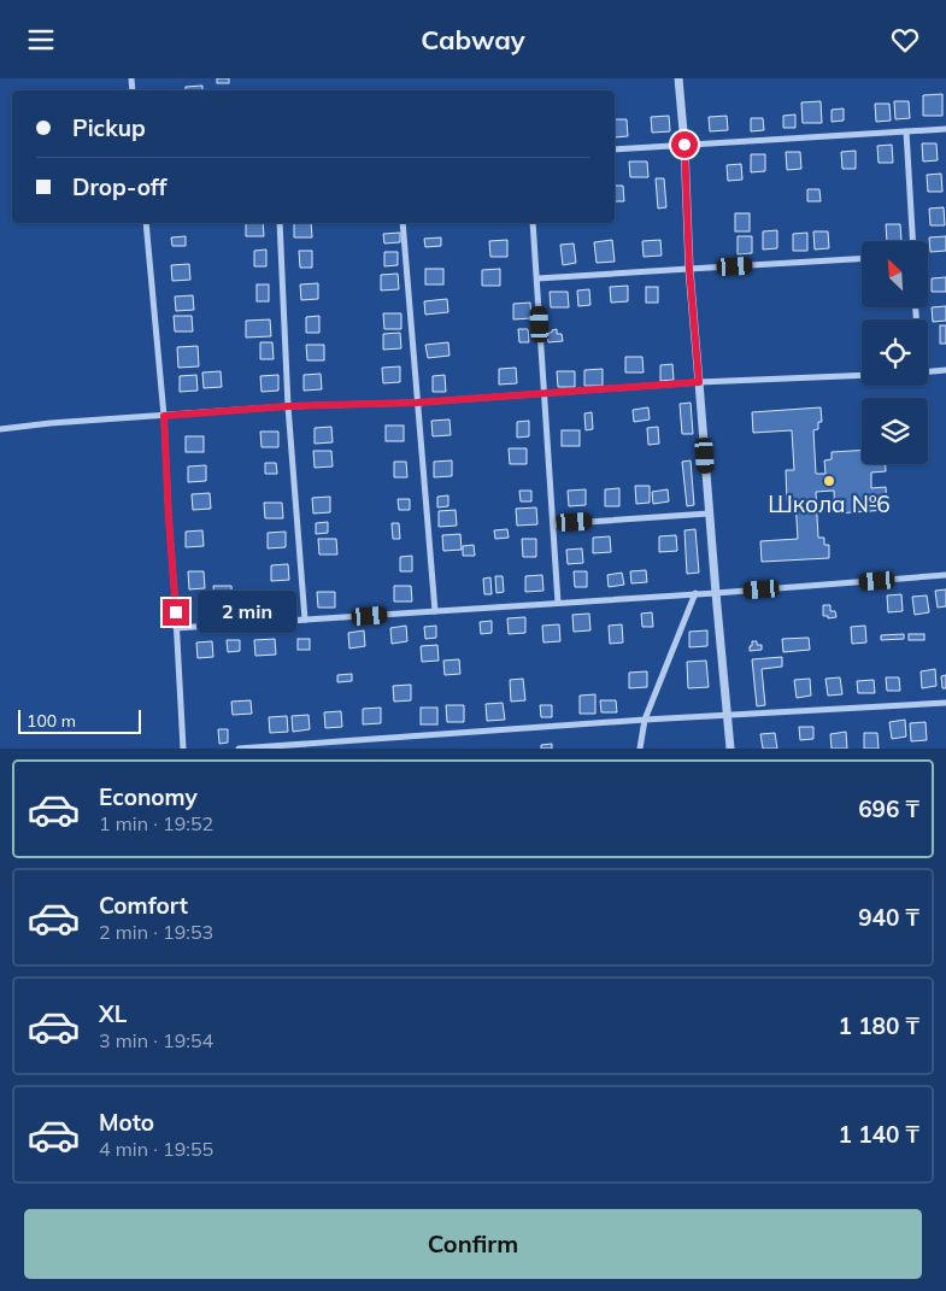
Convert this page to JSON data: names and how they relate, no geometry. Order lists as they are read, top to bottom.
{
  "places": ["Школа №6"],
  "scale_bar": "100 m",
  "north": "top left",
  "page": {
    "header": "Cabway",
    "banner": ["Pickup", "Drop-off"],
    "bubble": "2 min",
    "scale": "100 m",
    "list": [
      {
        "name": "Economy",
        "note": "1 min · 19:52",
        "value": "696 ₸"
      },
      {
        "name": "Comfort",
        "note": "2 min · 19:53",
        "value": "940 ₸"
      },
      {
        "name": "XL",
        "note": "3 min · 19:54",
        "value": "1 180 ₸"
      },
      {
        "name": "Moto",
        "note": "4 min · 19:55",
        "value": "1 140 ₸"
      }
    ],
    "buttons": "Confirm"
  }
}
